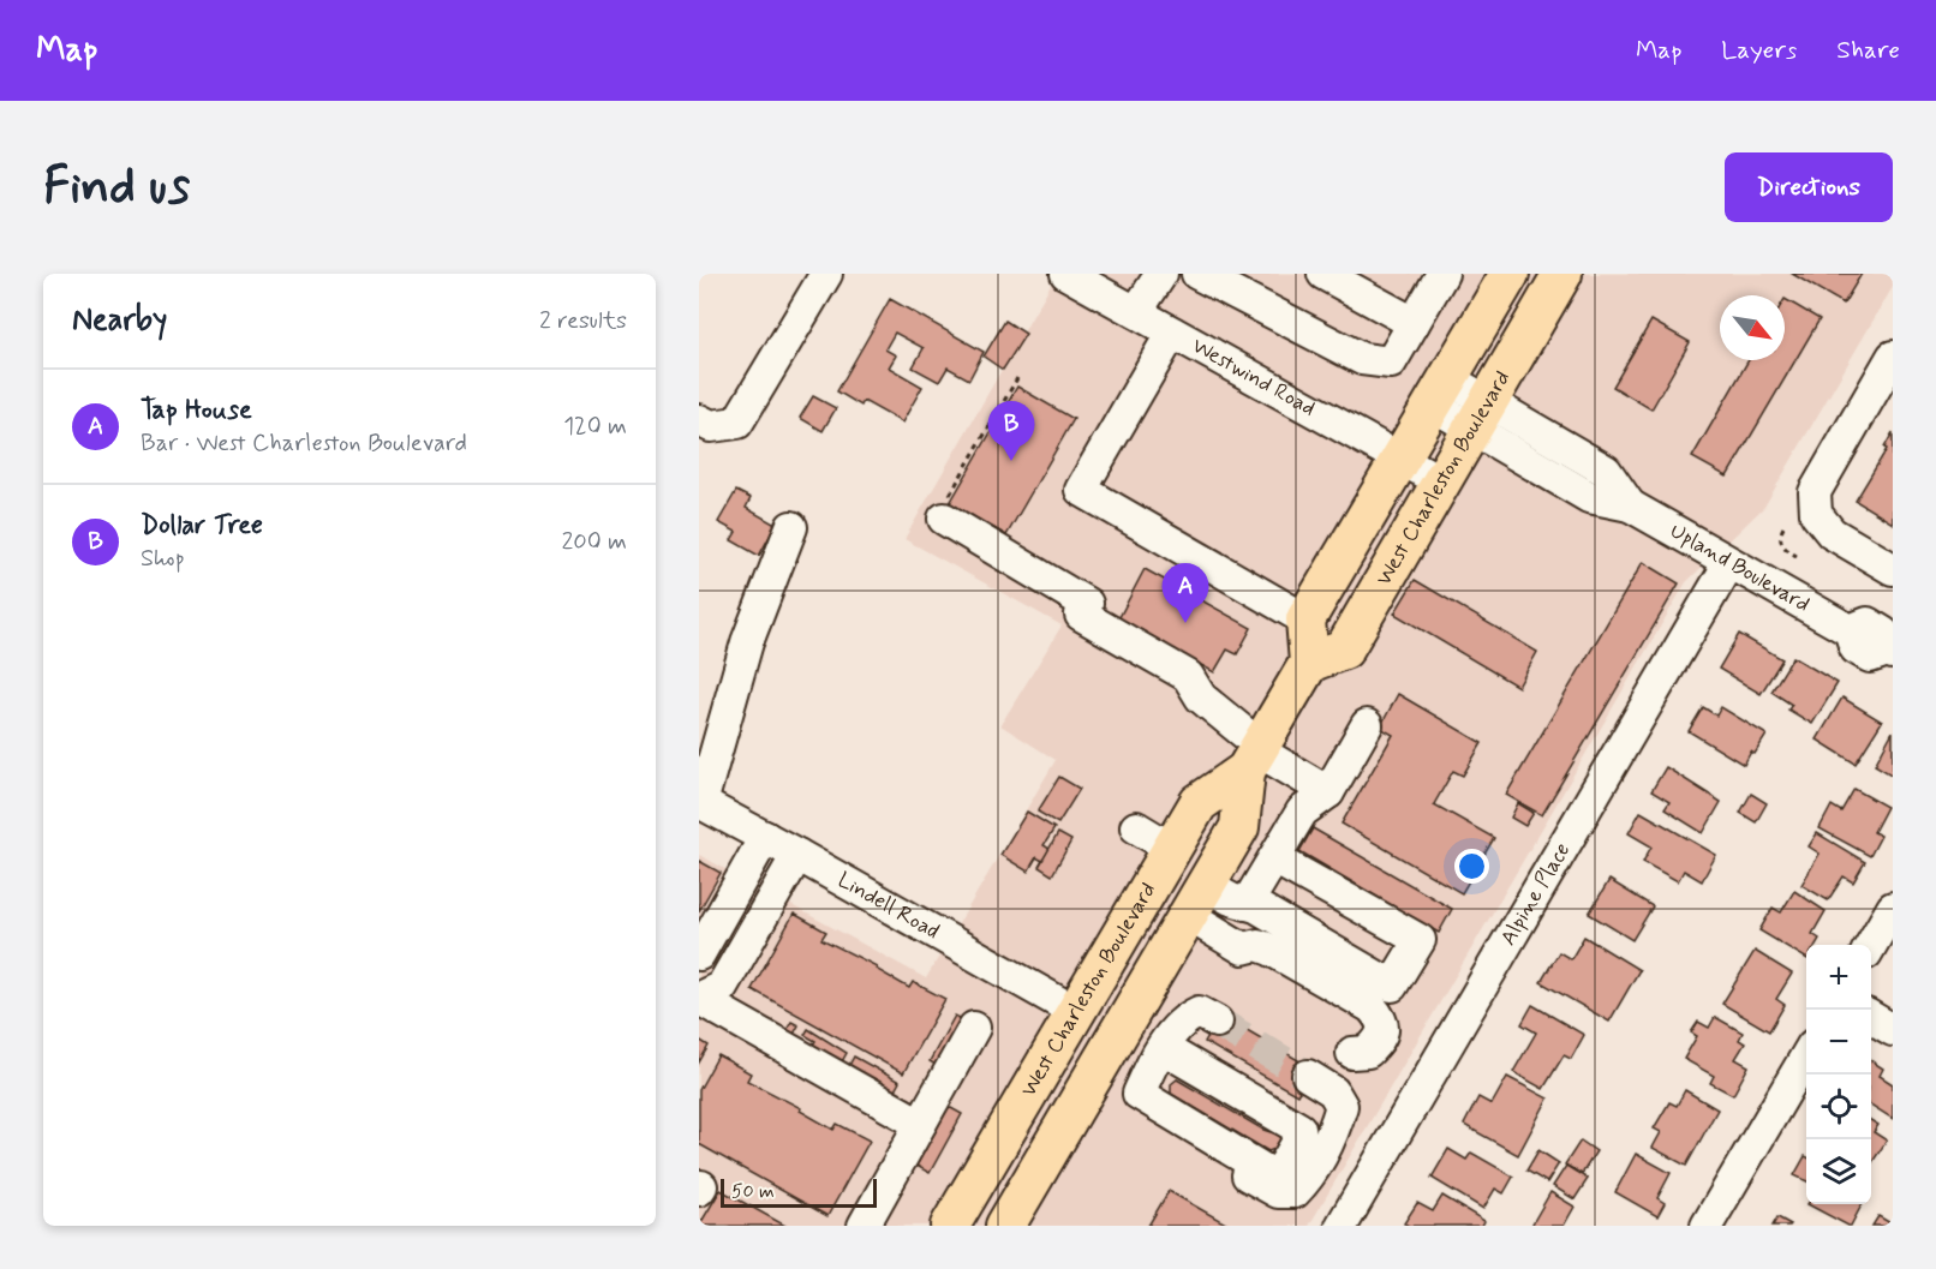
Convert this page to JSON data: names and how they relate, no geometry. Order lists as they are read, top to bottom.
{
  "streets": {
    "main road": ["West Charleston Boulevard"],
    "street": [
      "Westwind Road",
      "Upland Boulevard",
      "Alpine Place",
      "Lindell Road"
    ]
  },
  "crossings": [
    ["Westwind Road", "West Charleston Boulevard"],
    ["West Charleston Boulevard", "Upland Boulevard"],
    ["West Charleston Boulevard", "Lindell Road"],
    ["Upland Boulevard", "Alpine Place"]
  ],
  "scale_bar": "50 m",
  "north": "bottom right",
  "page": {
    "header": "Map",
    "nav": ["Map", "Layers", "Share"],
    "buttons": "Directions",
    "title": "Find us",
    "heading": ["Nearby", "2 results"],
    "list": [
      {
        "mark": "A",
        "name": "Tap House",
        "note": "Bar · West Charleston Boulevard",
        "value": "120 m"
      },
      {
        "mark": "B",
        "name": "Dollar Tree",
        "note": "Shop",
        "value": "200 m"
      }
    ],
    "pins": ["B", "A"],
    "map_buttons": ["+", "−"],
    "scale": "50 m"
  }
}
